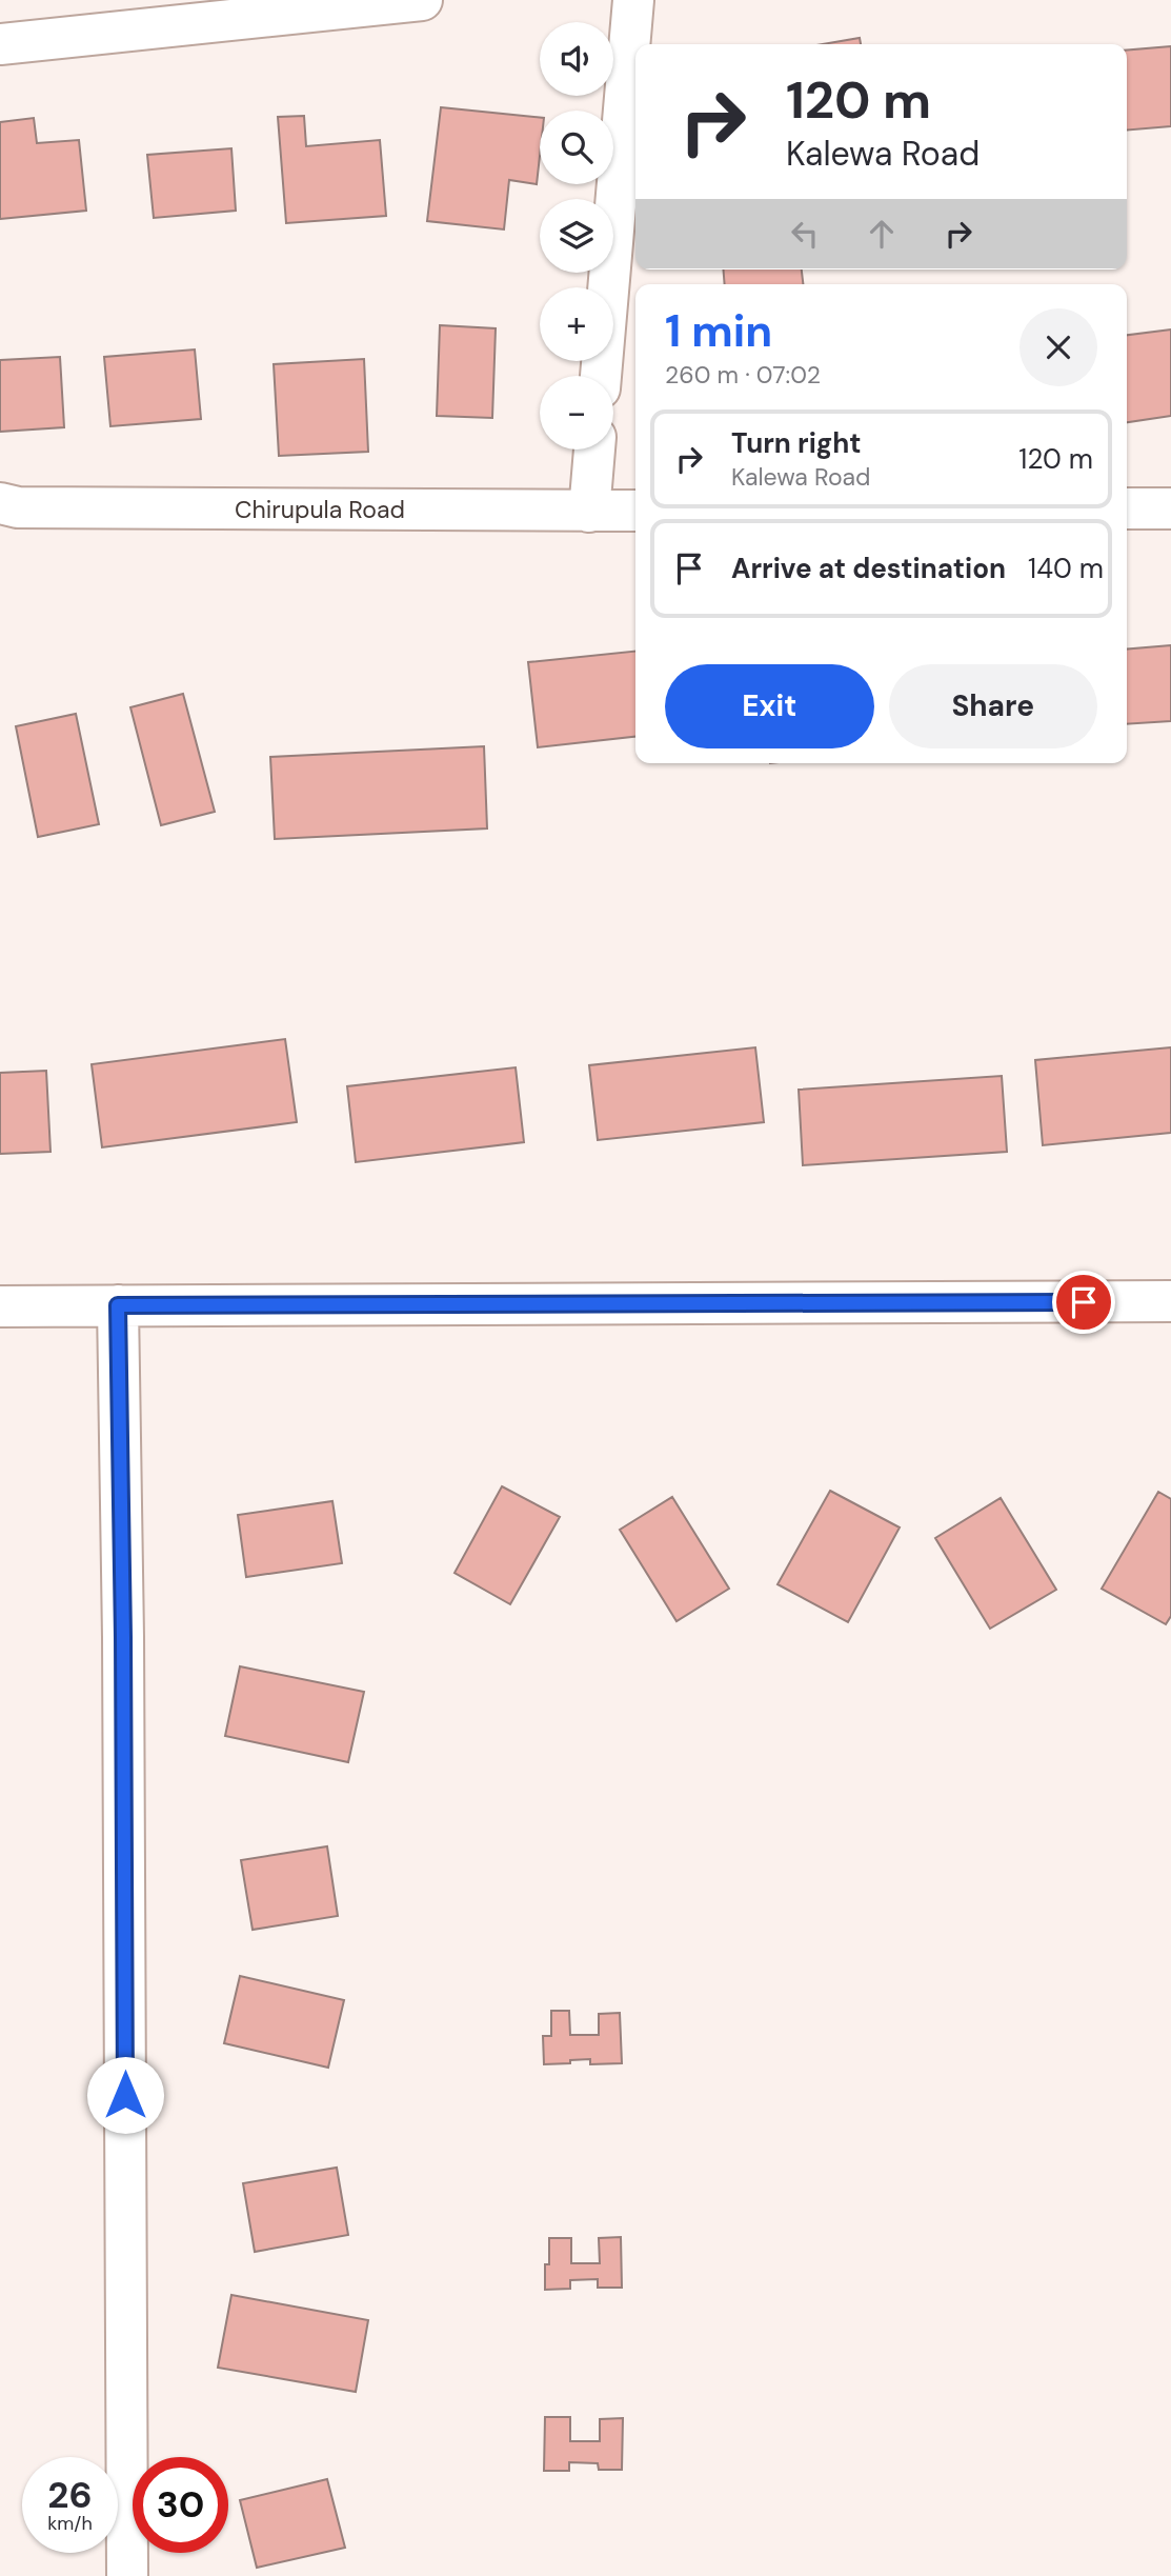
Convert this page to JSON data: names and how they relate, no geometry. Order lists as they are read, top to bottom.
{
  "streets": {
    "street": ["Chirupula Road"]
  },
  "page": {
    "map_buttons": ["+", "−"],
    "turn": ["120 m", "Kalewa Road"],
    "heading": ["1 min", "260 m · 07:02"],
    "list": [
      {
        "name": "Turn right",
        "note": "Kalewa Road",
        "value": "120 m"
      },
      {
        "name": "Arrive at destination",
        "value": "140 m"
      }
    ],
    "buttons": ["Exit", "Share"],
    "speed": "26 km/h",
    "limit": "30"
  }
}
